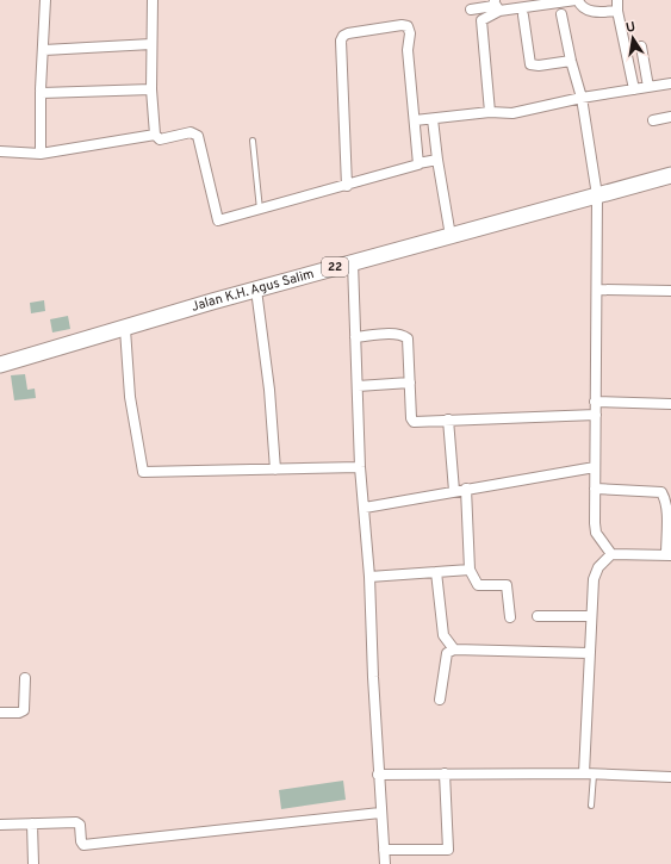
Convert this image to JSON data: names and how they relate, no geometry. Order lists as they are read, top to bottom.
{
  "streets": {
    "highway": ["22", "Jalan K.H. Agus Salim"]
  },
  "north": "top"
}
